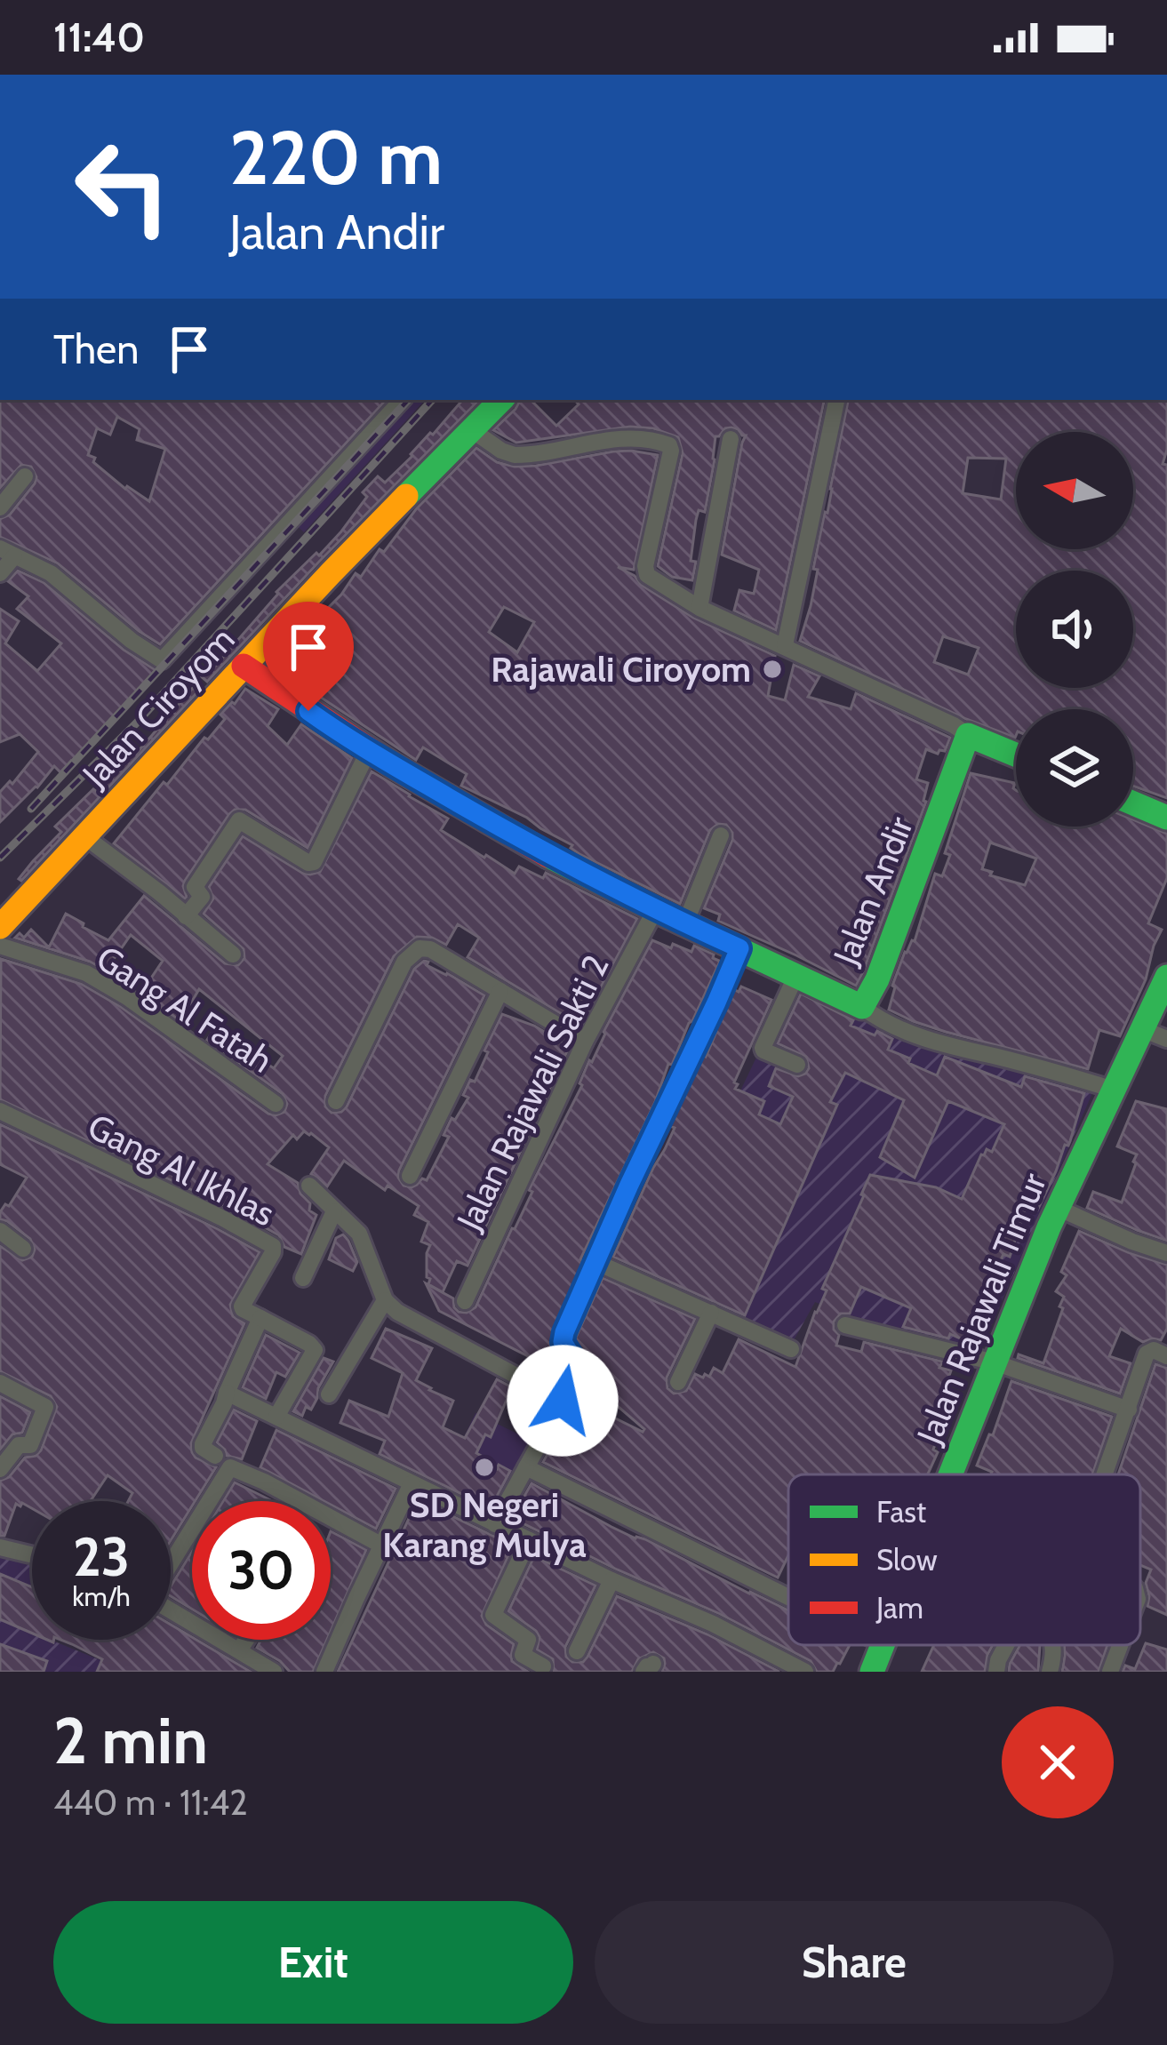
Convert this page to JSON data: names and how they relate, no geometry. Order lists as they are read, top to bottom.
{
  "streets": {
    "main road": ["Jalan Ciroyom", "Jalan Andir", "Jalan Rajawali Timur"],
    "street": ["Gang Al Fatah", "Jalan Rajawali Sakti 2", "Gang Al Ikhlas"]
  },
  "crossings": [
    ["Jalan Ciroyom", "Jalan Andir"],
    ["Jalan Andir", "Jalan Rajawali Sakti 2"]
  ],
  "places": ["Rajawali Ciroyom", "SD Negeri Karang Mulya"],
  "legend": ["Fast", "Slow", "Jam"],
  "north": "left",
  "page": {
    "status": "11:40",
    "turn": ["220 m", "Jalan Andir"],
    "then": "Then",
    "speed": "23 km/h",
    "limit": "30",
    "heading": ["2 min", "440 m · 11:42"],
    "buttons": ["Exit", "Share"]
  }
}
